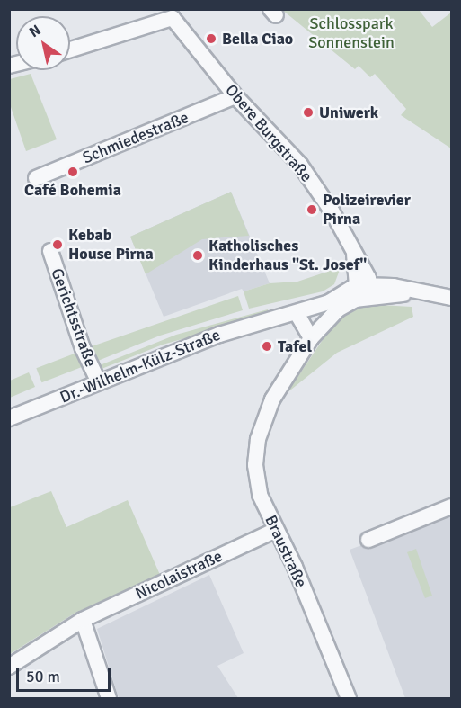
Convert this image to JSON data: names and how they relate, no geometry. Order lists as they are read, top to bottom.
{
  "streets": {
    "street": [
      "Obere Burgstraße",
      "Schmiedestraße",
      "Gerichtsstraße",
      "Dr.-Wilhelm-Külz-Straße",
      "Braustraße",
      "Nicolaistraße"
    ]
  },
  "crossings": [
    ["Obere Burgstraße", "Schmiedestraße"],
    ["Gerichtsstraße", "Dr.-Wilhelm-Külz-Straße"],
    ["Dr.-Wilhelm-Külz-Straße", "Braustraße"],
    ["Braustraße", "Nicolaistraße"]
  ],
  "parks": ["Schlosspark Sonnenstein"],
  "places": [
    "Bella Ciao",
    "Uniwerk",
    "Café Bohemia",
    "Polizeirevier Pirna",
    "Kebab House Pirna",
    "Katholisches Kinderhaus \"St. Josef\"",
    "Tafel"
  ],
  "scale_bar": "50 m",
  "north": "top left"
}
